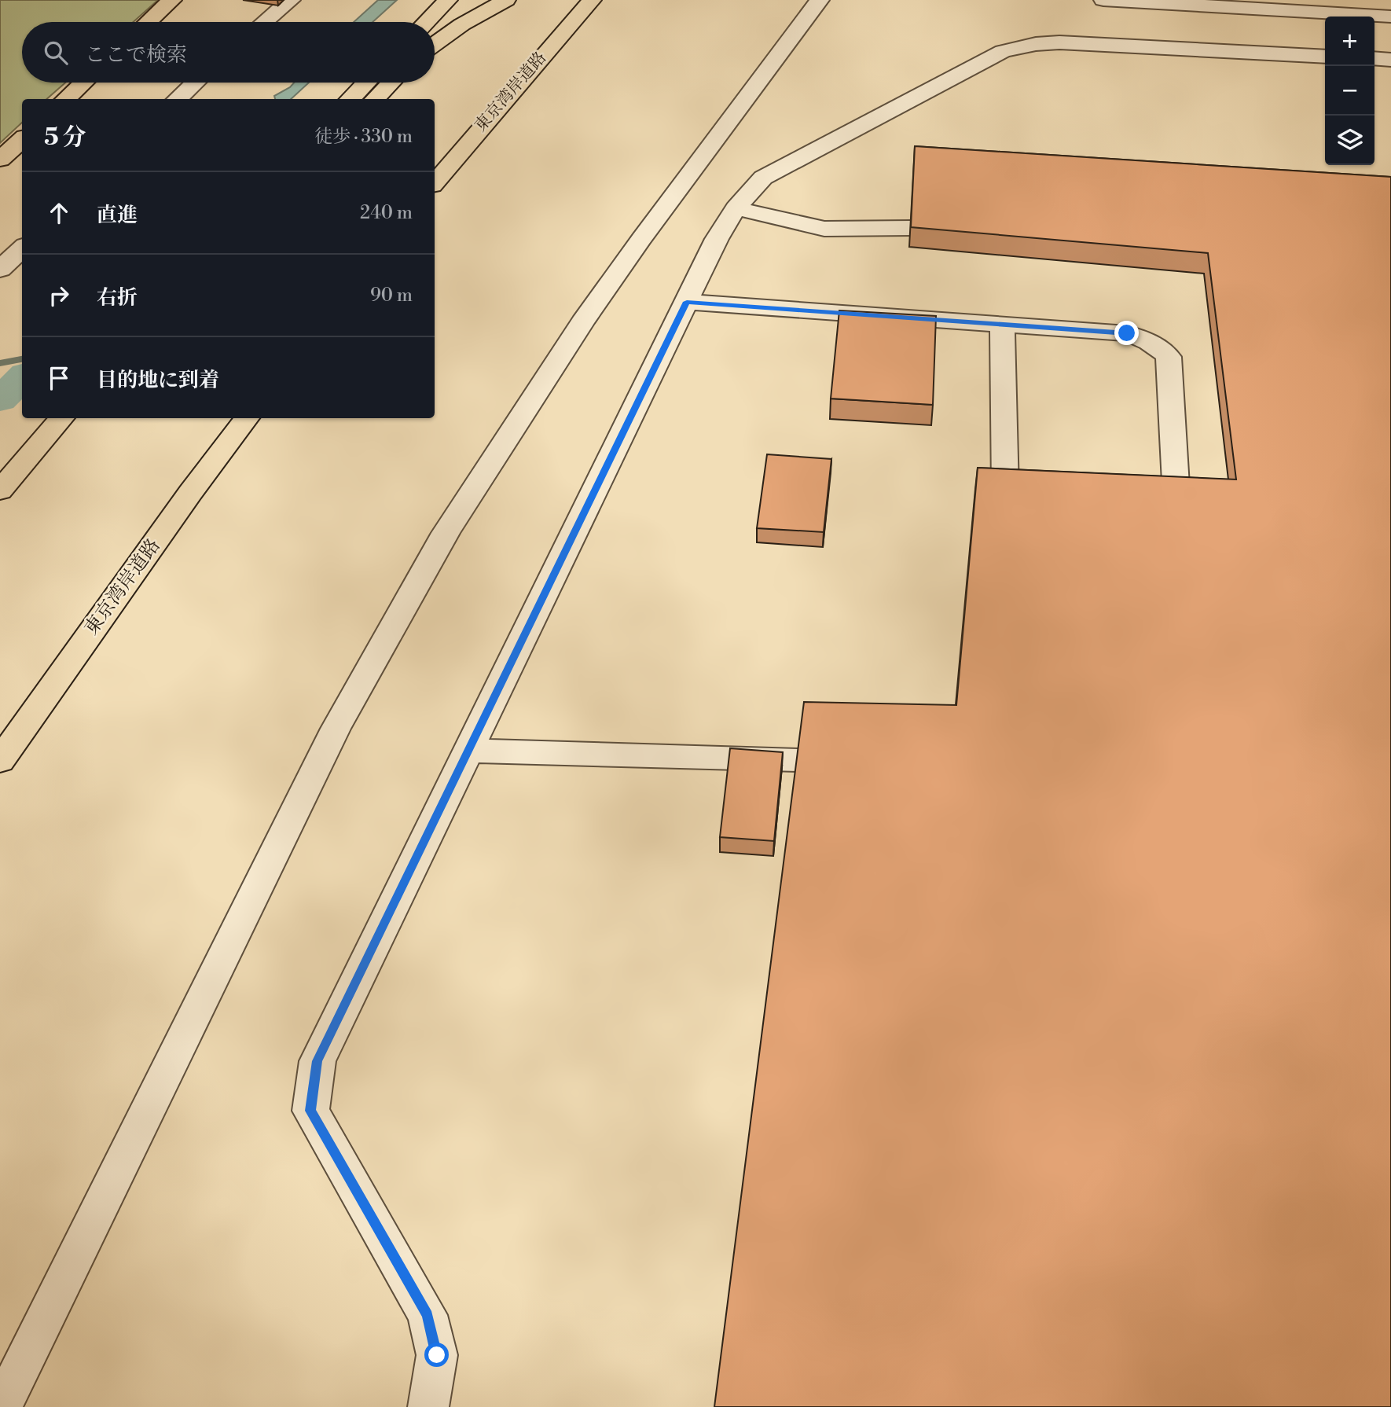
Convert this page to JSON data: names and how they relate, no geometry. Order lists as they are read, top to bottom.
{
  "streets": {
    "main road": ["東京湾岸道路"]
  },
  "page": {
    "map_buttons": ["+", "−"],
    "search": "ここで検索",
    "heading": ["5 分", "徒歩 · 330 m"],
    "list": [
      ["直進", "240 m"],
      ["右折", "90 m"],
      "目的地に到着"
    ]
  }
}
